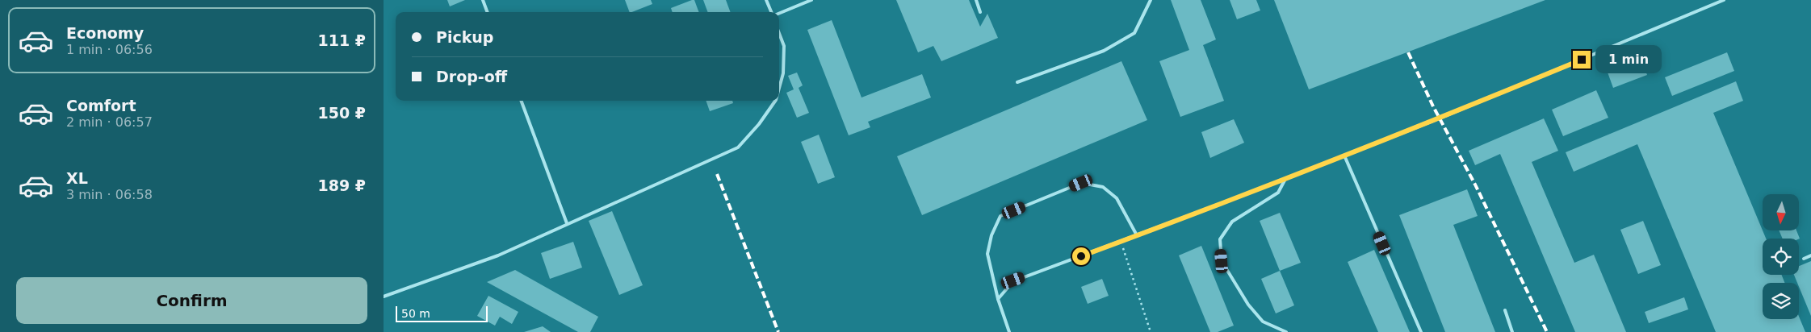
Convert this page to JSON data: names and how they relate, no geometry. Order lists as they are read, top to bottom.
{
  "scale_bar": "50 m",
  "north": "bottom",
  "page": {
    "list": [
      {
        "name": "Economy",
        "note": "1 min · 06:56",
        "value": "111 ₽"
      },
      {
        "name": "Comfort",
        "note": "2 min · 06:57",
        "value": "150 ₽"
      },
      {
        "name": "XL",
        "note": "3 min · 06:58",
        "value": "189 ₽"
      }
    ],
    "banner": ["Pickup", "Drop-off"],
    "bubble": "1 min",
    "buttons": "Confirm",
    "scale": "50 m"
  }
}
